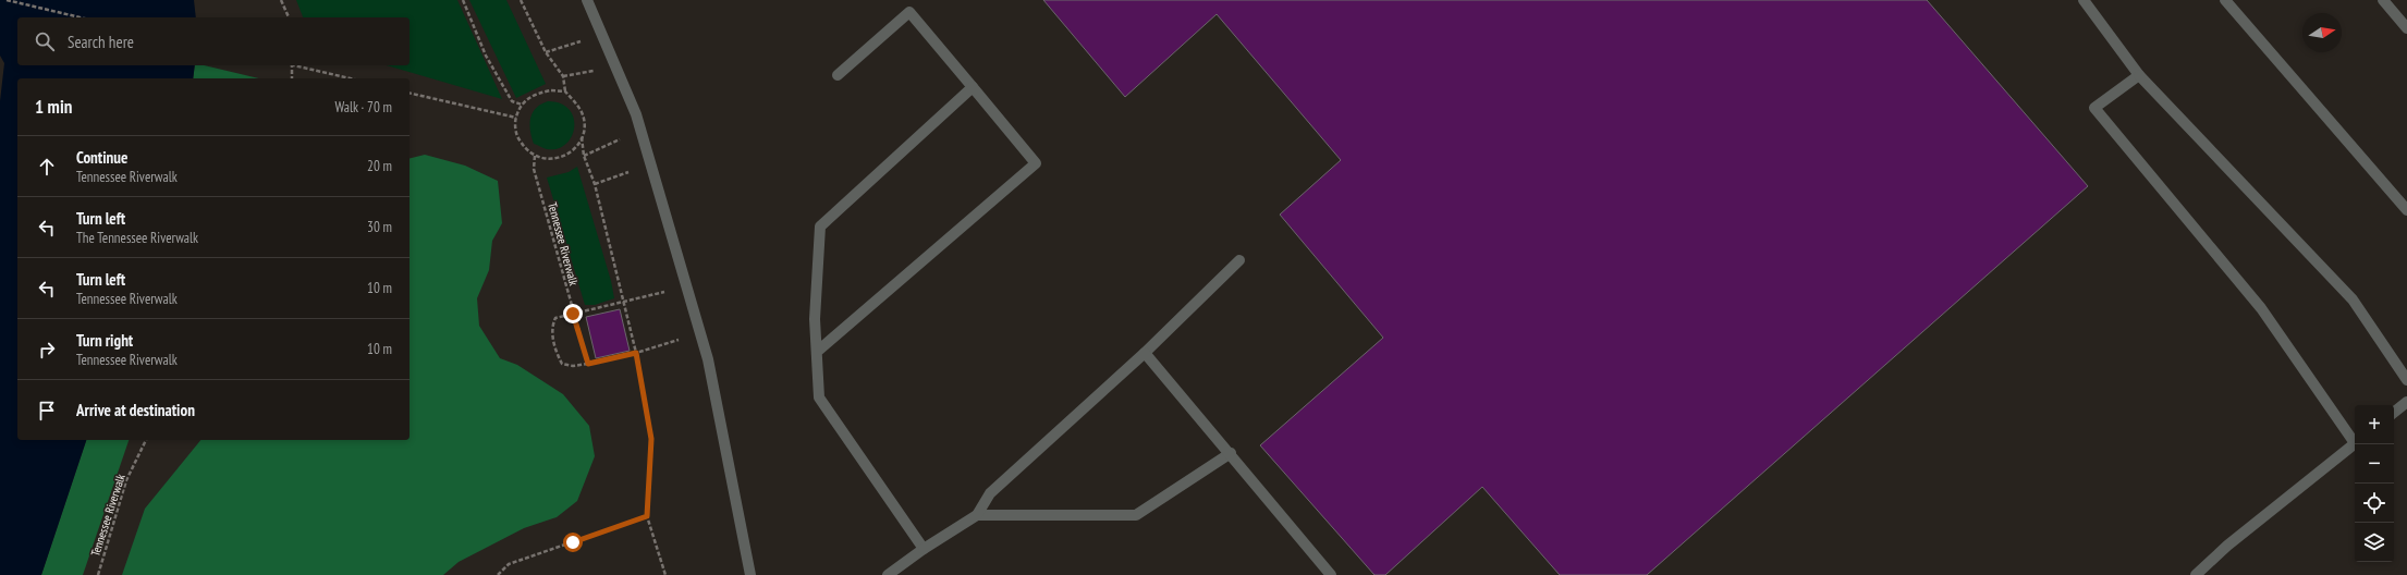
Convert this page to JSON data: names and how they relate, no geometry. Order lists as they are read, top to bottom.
{
  "streets": {
    "path": ["Tennessee Riverwalk"]
  },
  "north": "right",
  "page": {
    "search": "Search here",
    "heading": ["1 min", "Walk · 70 m"],
    "list": [
      ["Continue", "Tennessee Riverwalk", "20 m"],
      ["Turn left", "The Tennessee Riverwalk", "30 m"],
      ["Turn left", "Tennessee Riverwalk", "10 m"],
      ["Turn right", "Tennessee Riverwalk", "10 m"],
      "Arrive at destination"
    ],
    "map_buttons": ["+", "−"]
  }
}
